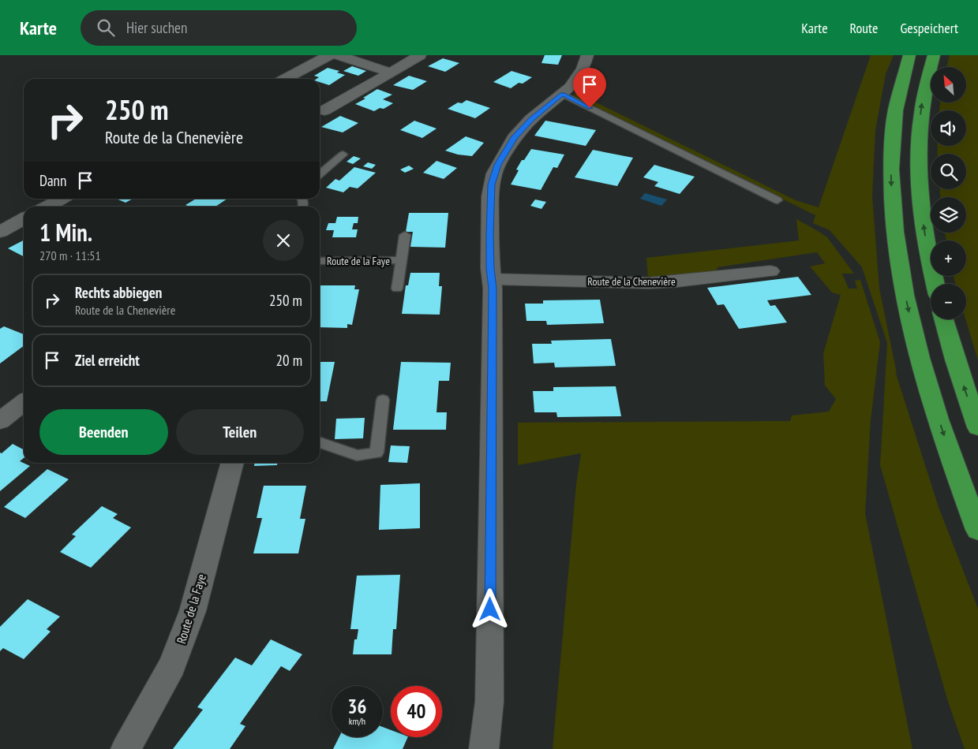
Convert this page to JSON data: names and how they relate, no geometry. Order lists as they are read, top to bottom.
{
  "streets": {
    "street": ["Route de la Faye", "Route de la Chenevière"]
  },
  "north": "top left",
  "page": {
    "header": "Karte",
    "search": "Hier suchen",
    "nav": ["Karte", "Route", "Gespeichert"],
    "map_buttons": ["+", "−"],
    "turn": ["250 m", "Route de la Chenevière"],
    "then": "Dann",
    "heading": ["1 Min.", "270 m · 11:51"],
    "list": [
      {
        "name": "Rechts abbiegen",
        "note": "Route de la Chenevière",
        "value": "250 m"
      },
      {
        "name": "Ziel erreicht",
        "value": "20 m"
      }
    ],
    "buttons": ["Beenden", "Teilen"],
    "speed": "36 km/h",
    "limit": "40"
  }
}
